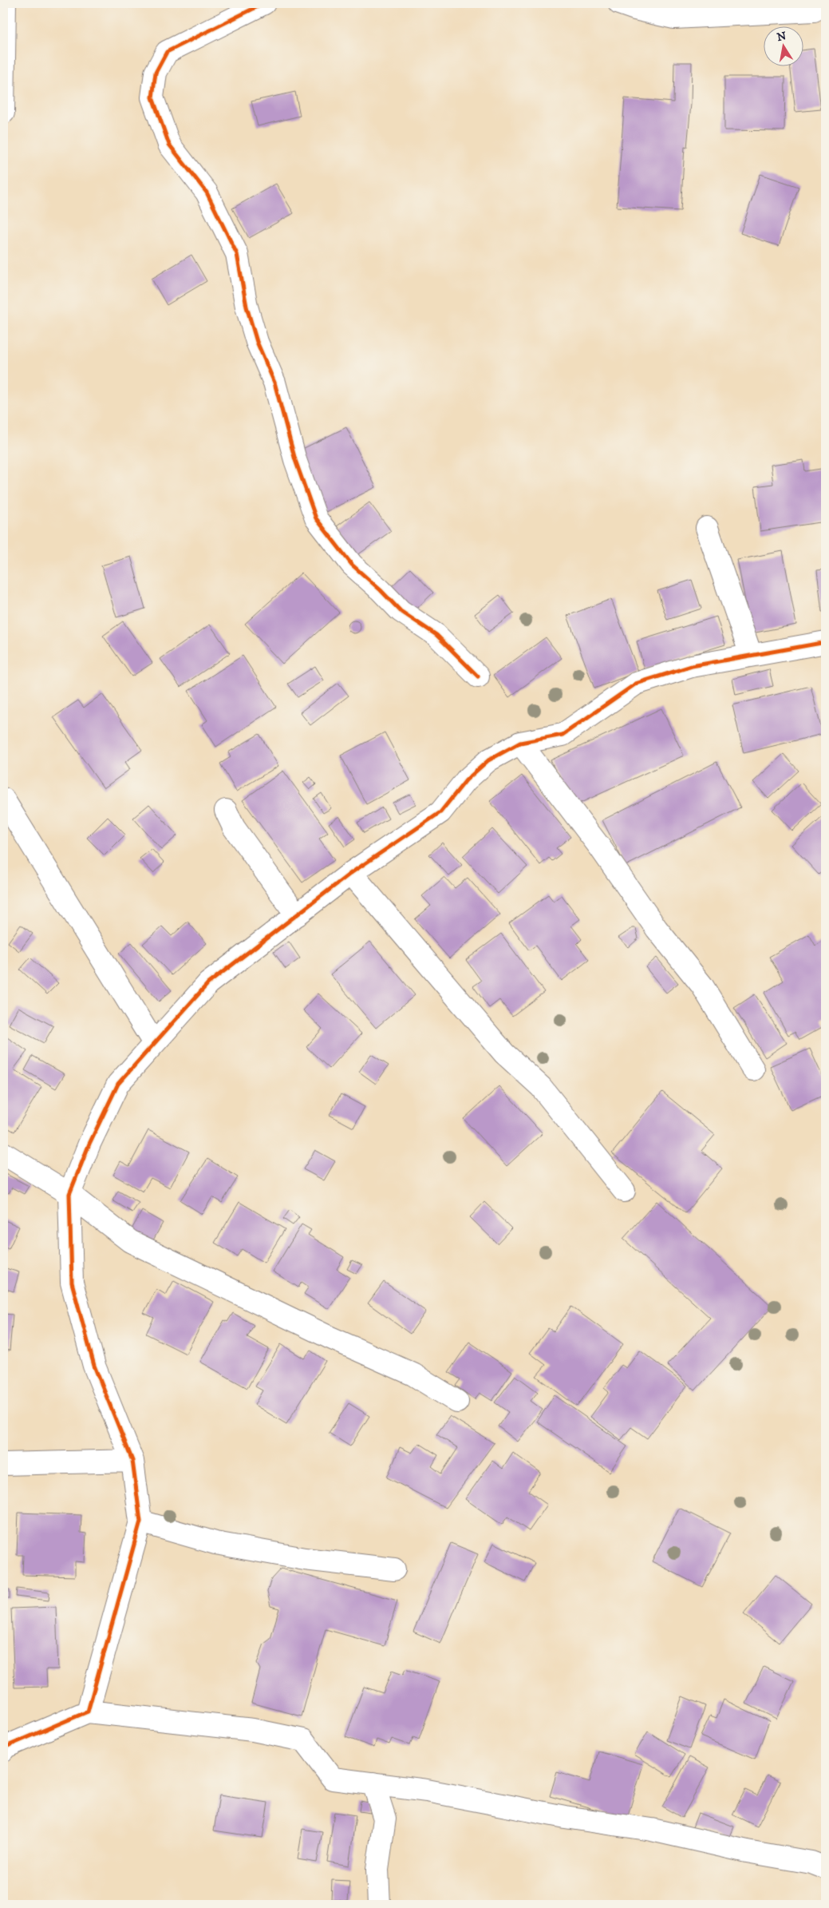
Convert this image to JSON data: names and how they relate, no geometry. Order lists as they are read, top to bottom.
{
  "north": "top"
}
